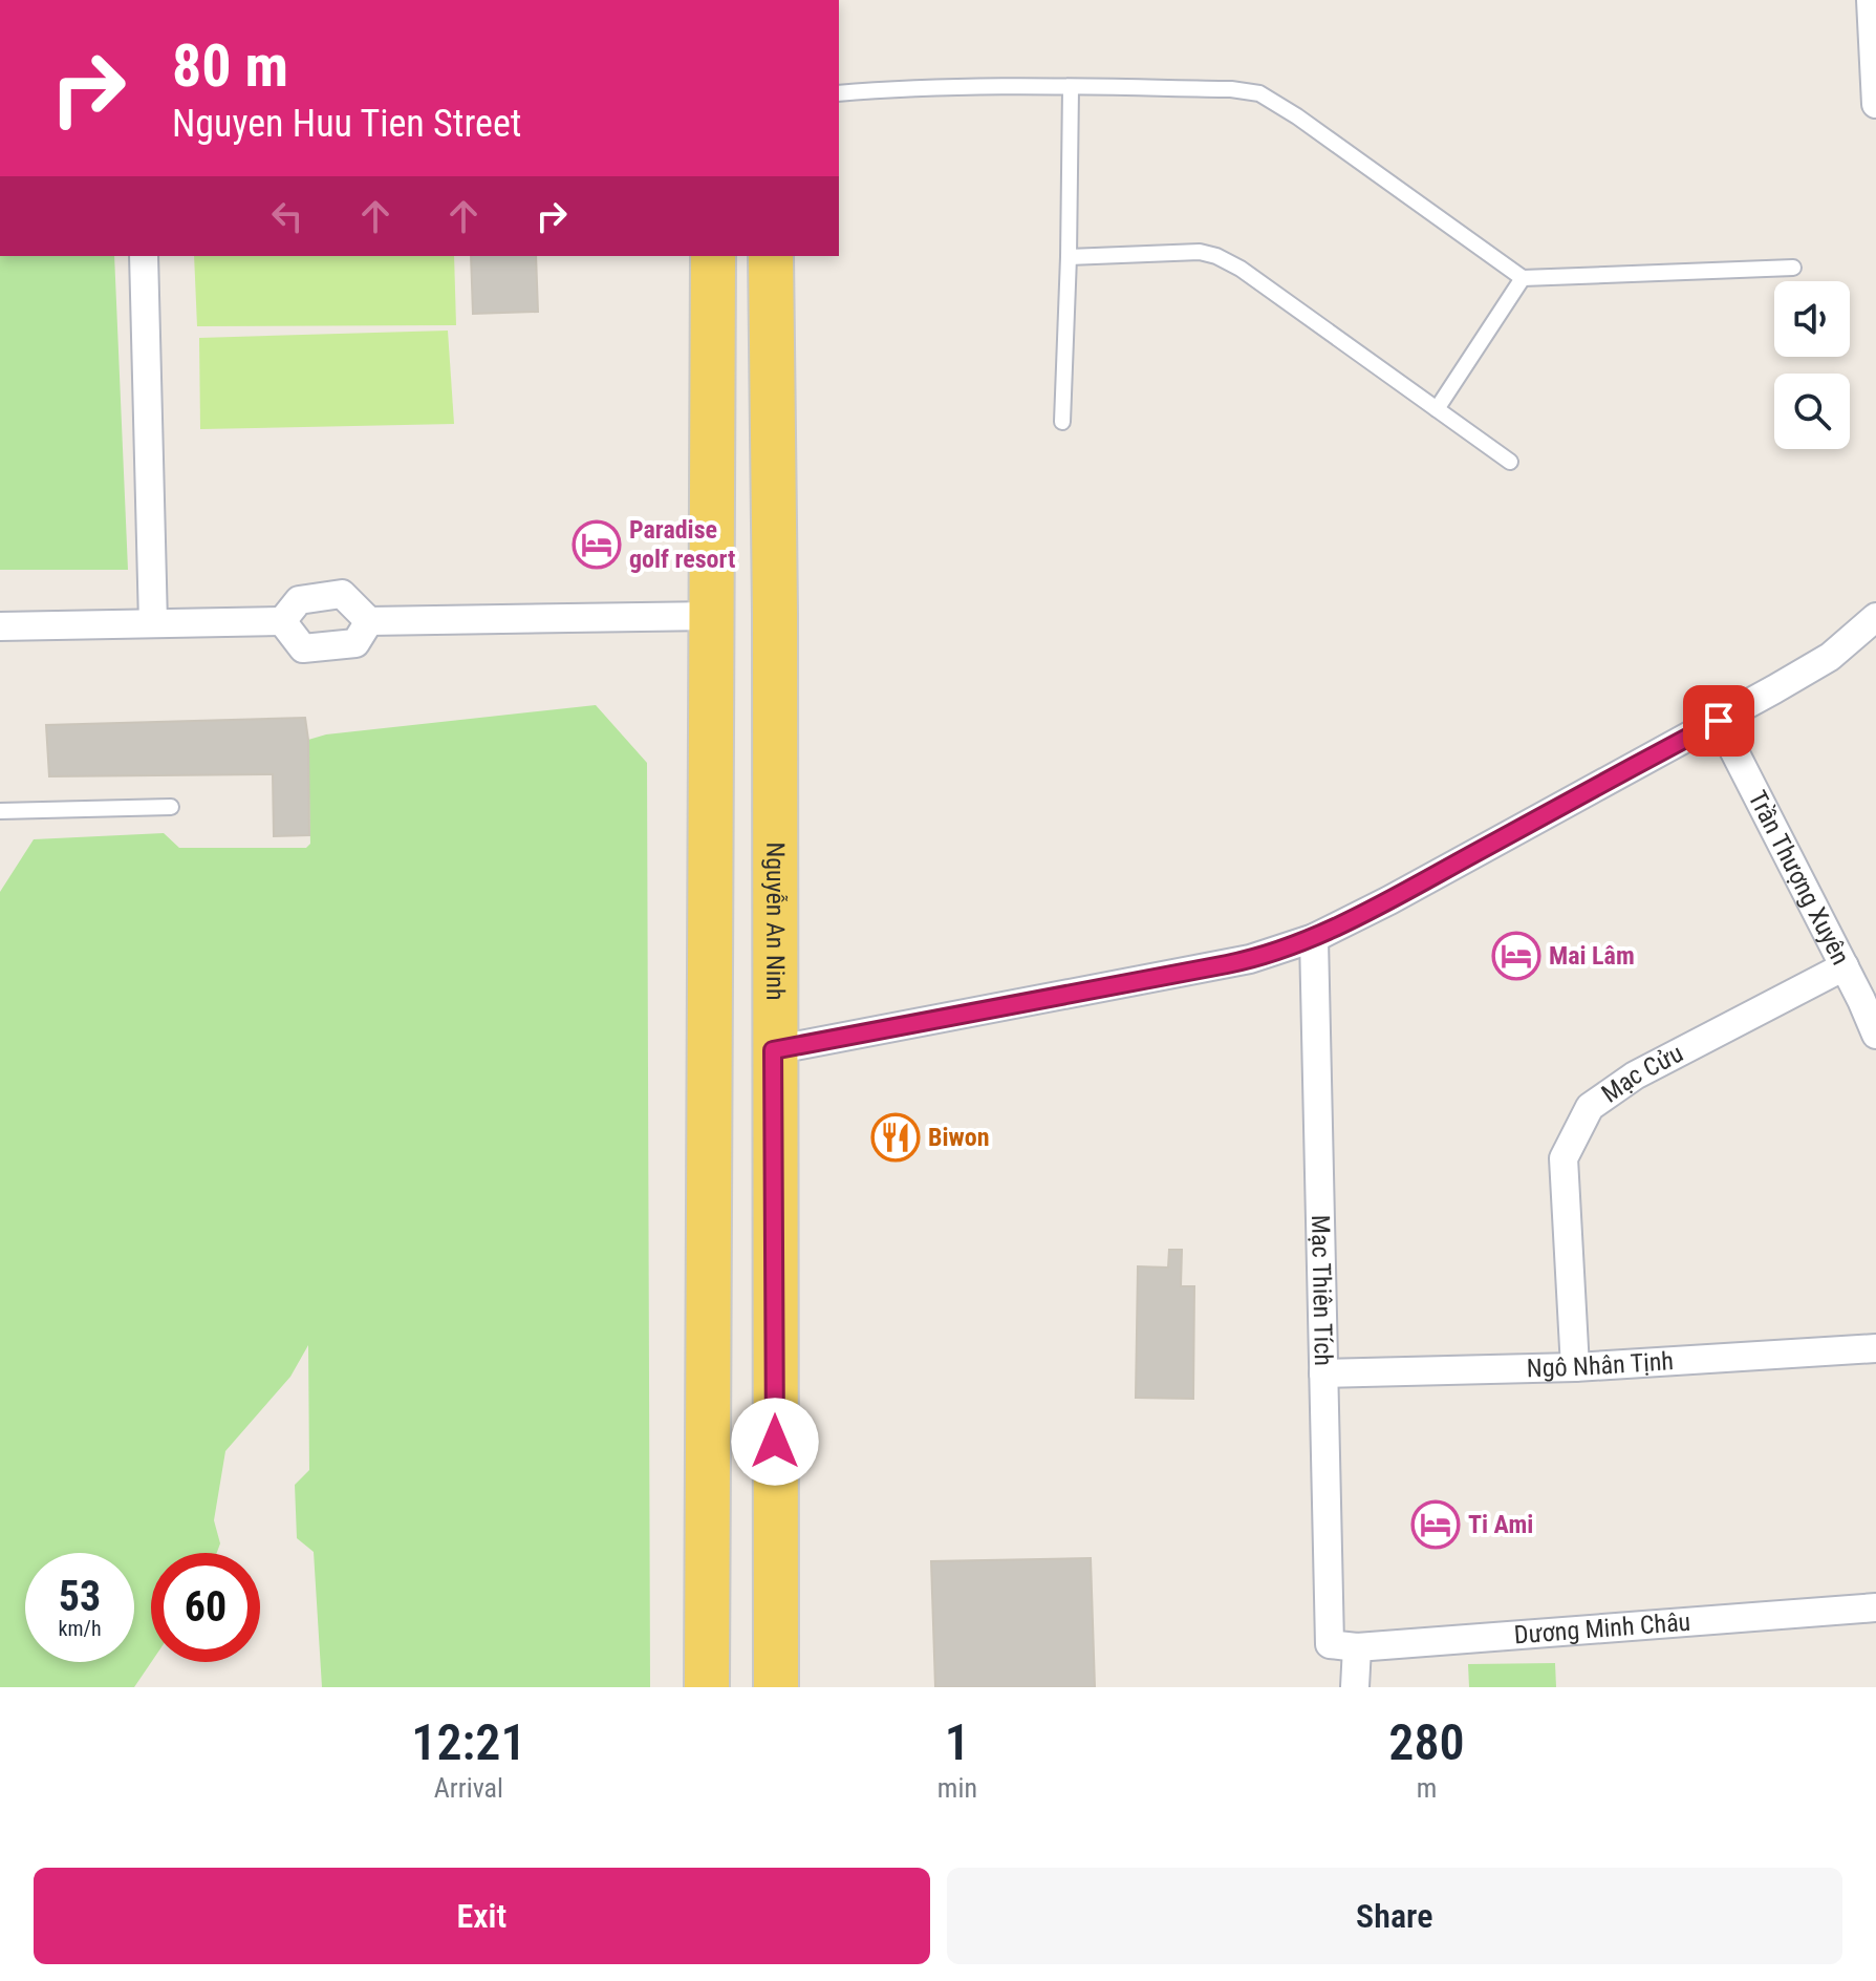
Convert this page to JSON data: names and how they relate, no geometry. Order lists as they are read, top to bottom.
{
  "streets": {
    "main road": ["Nguyễn An Ninh"],
    "street": [
      "Trần Thượng Xuyên",
      "Mạc Cửu",
      "Mạc Thiên Tích",
      "Ngô Nhân Tịnh",
      "Dương Minh Châu"
    ]
  },
  "crossings": [
    ["Trần Thượng Xuyên", "Mạc Cửu"],
    ["Mạc Cửu", "Ngô Nhân Tịnh"],
    ["Mạc Thiên Tích", "Ngô Nhân Tịnh"],
    ["Mạc Thiên Tích", "Dương Minh Châu"]
  ],
  "places": {
    "hotel": ["Paradise golf resort", "Mai Lâm", "Ti Ami"],
    "restaurant": ["Biwon"]
  },
  "page": {
    "turn": ["80 m", "Nguyen Huu Tien Street"],
    "speed": "53 km/h",
    "limit": "60",
    "eta": [
      "12:21",
      "Arrival",
      "1",
      "min",
      "280",
      "m"
    ],
    "buttons": ["Exit", "Share"]
  }
}
